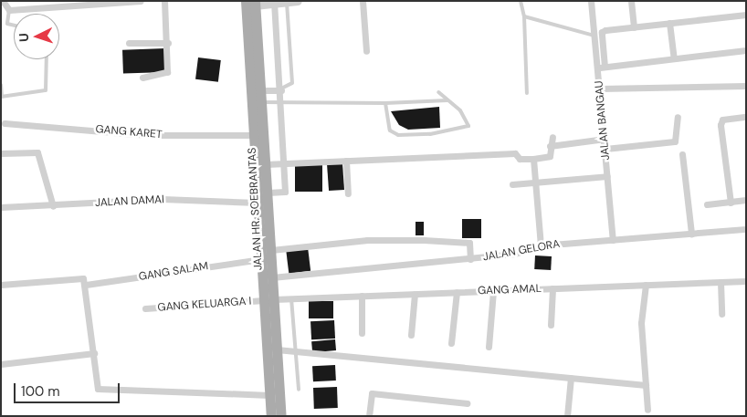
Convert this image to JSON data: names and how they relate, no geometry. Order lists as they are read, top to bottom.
{
  "streets": {
    "main road": ["JALAN HR. SOEBRANTAS"],
    "street": [
      "JALAN BANGAU",
      "GANG KARET",
      "JALAN DAMAI",
      "JALAN GELORA",
      "GANG SALAM",
      "GANG AMAL",
      "GANG KELUARGA I"
    ]
  },
  "crossings": [
    ["JALAN BANGAU", "JALAN GELORA"],
    ["GANG KARET", "JALAN HR. SOEBRANTAS"],
    ["JALAN DAMAI", "JALAN HR. SOEBRANTAS"],
    ["JALAN HR. SOEBRANTAS", "JALAN GELORA"],
    ["JALAN HR. SOEBRANTAS", "GANG SALAM"],
    ["JALAN HR. SOEBRANTAS", "GANG AMAL"],
    ["JALAN HR. SOEBRANTAS", "GANG KELUARGA I"],
    ["GANG AMAL", "GANG KELUARGA I"]
  ],
  "scale_bar": "100 m",
  "north": "left"
}
